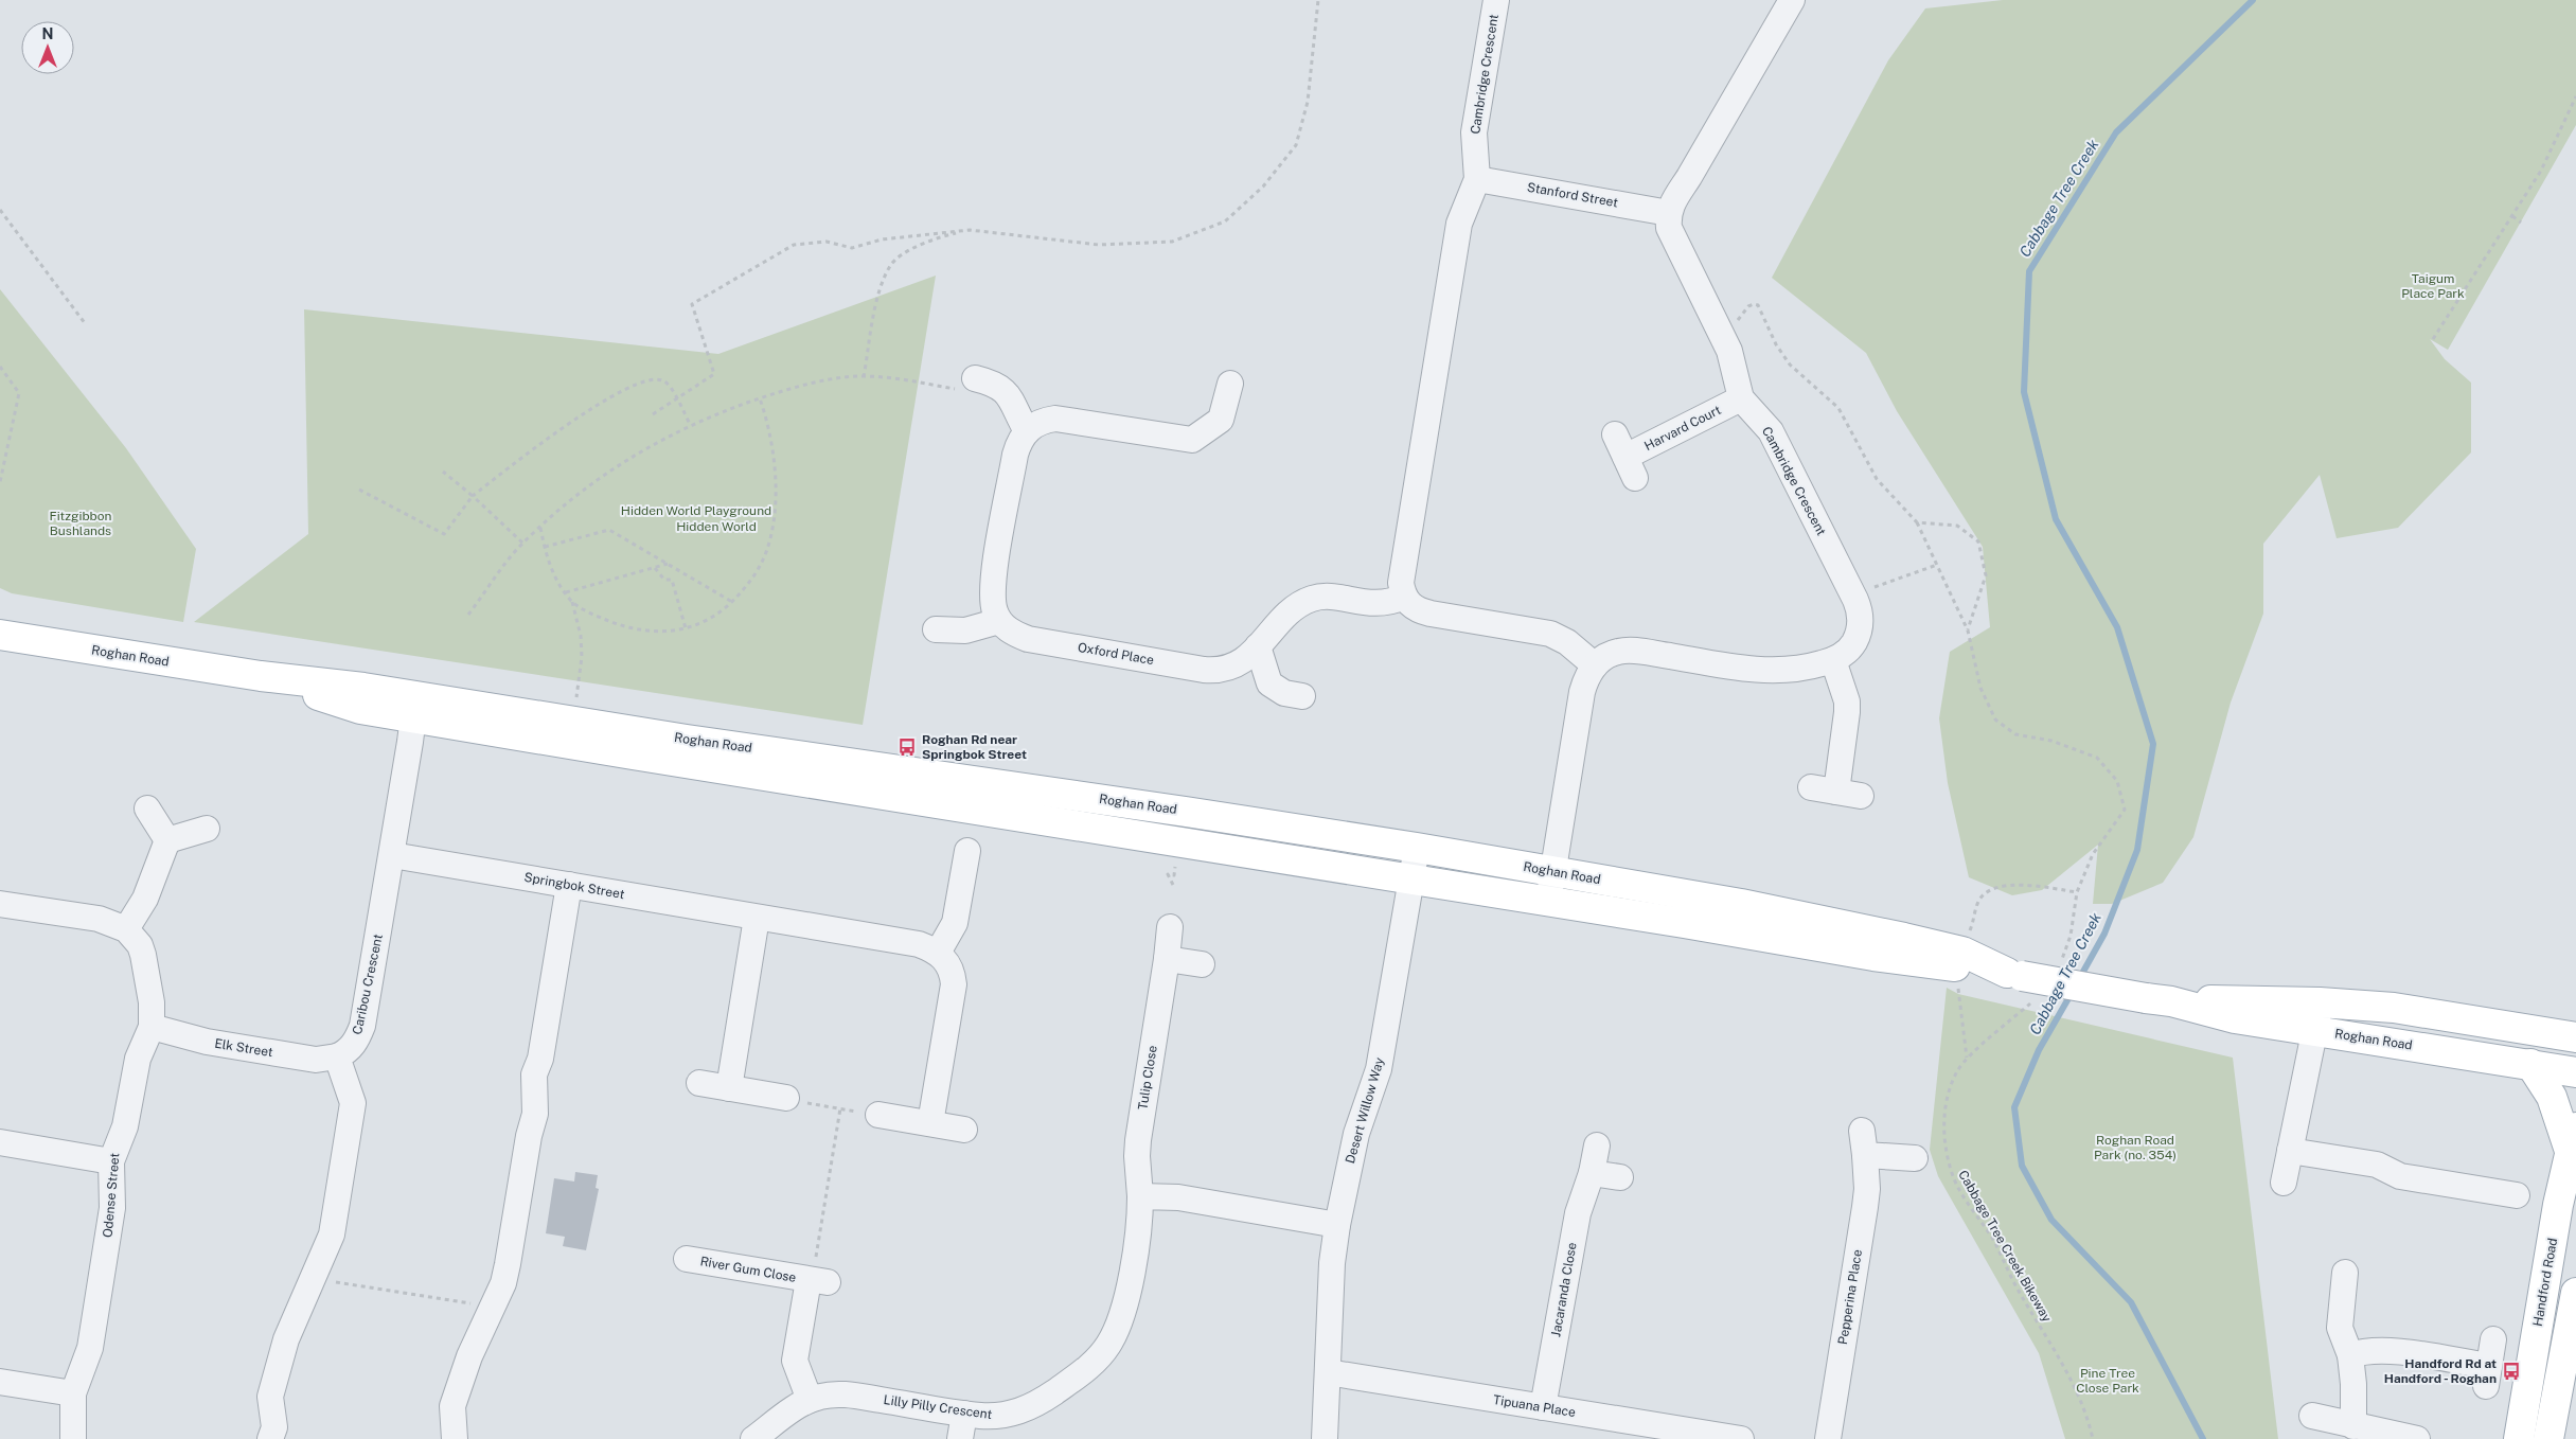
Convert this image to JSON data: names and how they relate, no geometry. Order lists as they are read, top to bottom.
{
  "streets": {
    "main road": ["Roghan Road", "Handford Road"],
    "street": [
      "Cambridge Crescent",
      "Stanford Street",
      "Harvard Court",
      "Oxford Place",
      "Springbok Street",
      "Caribou Crescent",
      "Elk Street",
      "Tulip Close",
      "Desert Willow Way",
      "Odense Street",
      "River Gum Close",
      "Jacaranda Close",
      "Pepperina Place",
      "Tipuana Place",
      "Lilly Pilly Crescent"
    ],
    "path": ["Cabbage Tree Creek Bikeway"]
  },
  "crossings": [
    ["Cambridge Crescent", "Stanford Street"],
    ["Cambridge Crescent", "Harvard Court"],
    ["Cambridge Crescent", "Oxford Place"],
    ["Roghan Road", "Caribou Crescent"],
    ["Roghan Road", "Desert Willow Way"],
    ["Roghan Road", "Cabbage Tree Creek Bikeway"],
    ["Springbok Street", "Caribou Crescent"],
    ["Caribou Crescent", "Elk Street"],
    ["Elk Street", "Odense Street"],
    ["Tulip Close", "Lilly Pilly Crescent"],
    ["Desert Willow Way", "Tipuana Place"],
    ["River Gum Close", "Lilly Pilly Crescent"],
    ["Jacaranda Close", "Tipuana Place"]
  ],
  "water": ["Cabbage Tree Creek"],
  "parks": [
    "Taigum Place Park",
    "Hidden World Playground",
    "Fitzgibbon Bushlands",
    "Hidden World",
    "Roghan Road Park (no. 354)",
    "Pine Tree Close Park"
  ],
  "places": {
    "bus stop": ["Roghan Rd near Springbok Street", "Handford Rd at Handford - Roghan"]
  },
  "north": "top"
}
